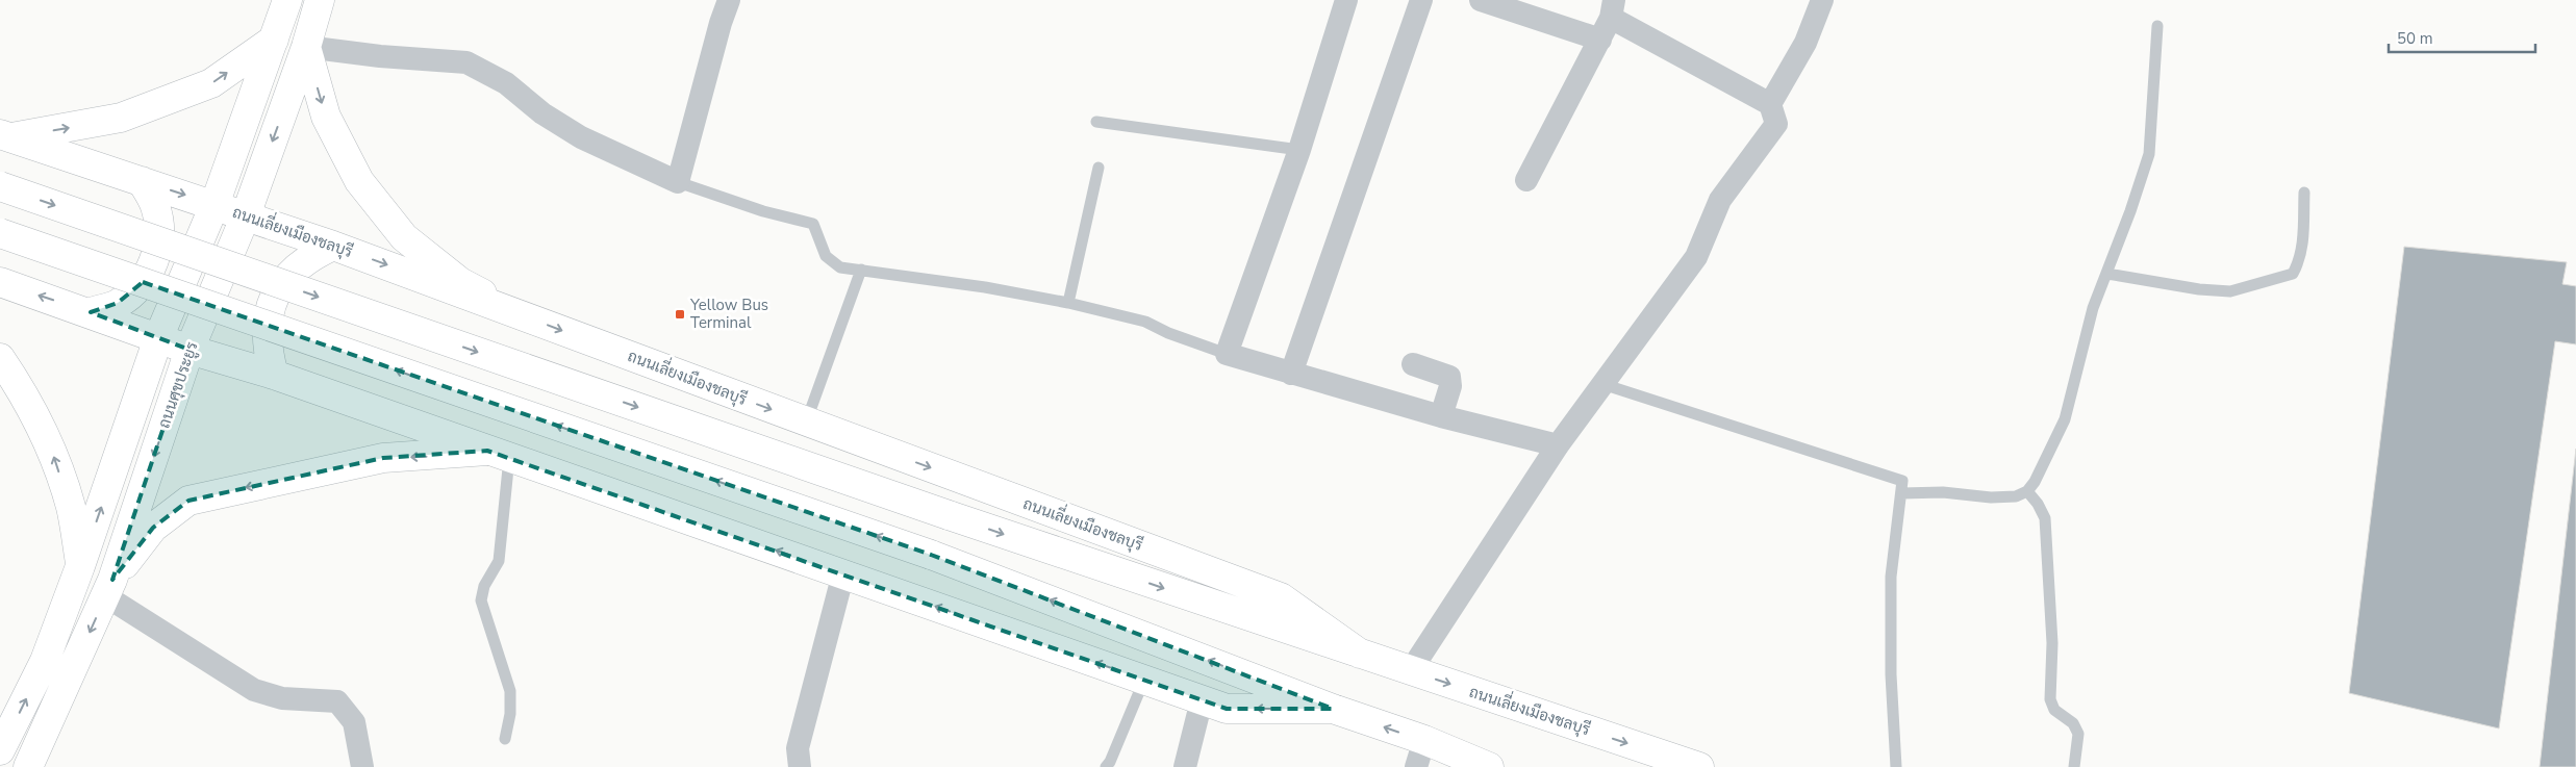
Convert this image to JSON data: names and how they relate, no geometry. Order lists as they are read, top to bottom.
{
  "streets": {
    "main road": ["ถนนเลี่ยงเมืองชลบุรี", "ถนนศุขประยูร"]
  },
  "crossings": [
    ["ถนนเลี่ยงเมืองชลบุรี", "ถนนศุขประยูร"]
  ],
  "places": {
    "transit": ["Yellow Bus Terminal"]
  },
  "scale_bar": "50 m"
}
